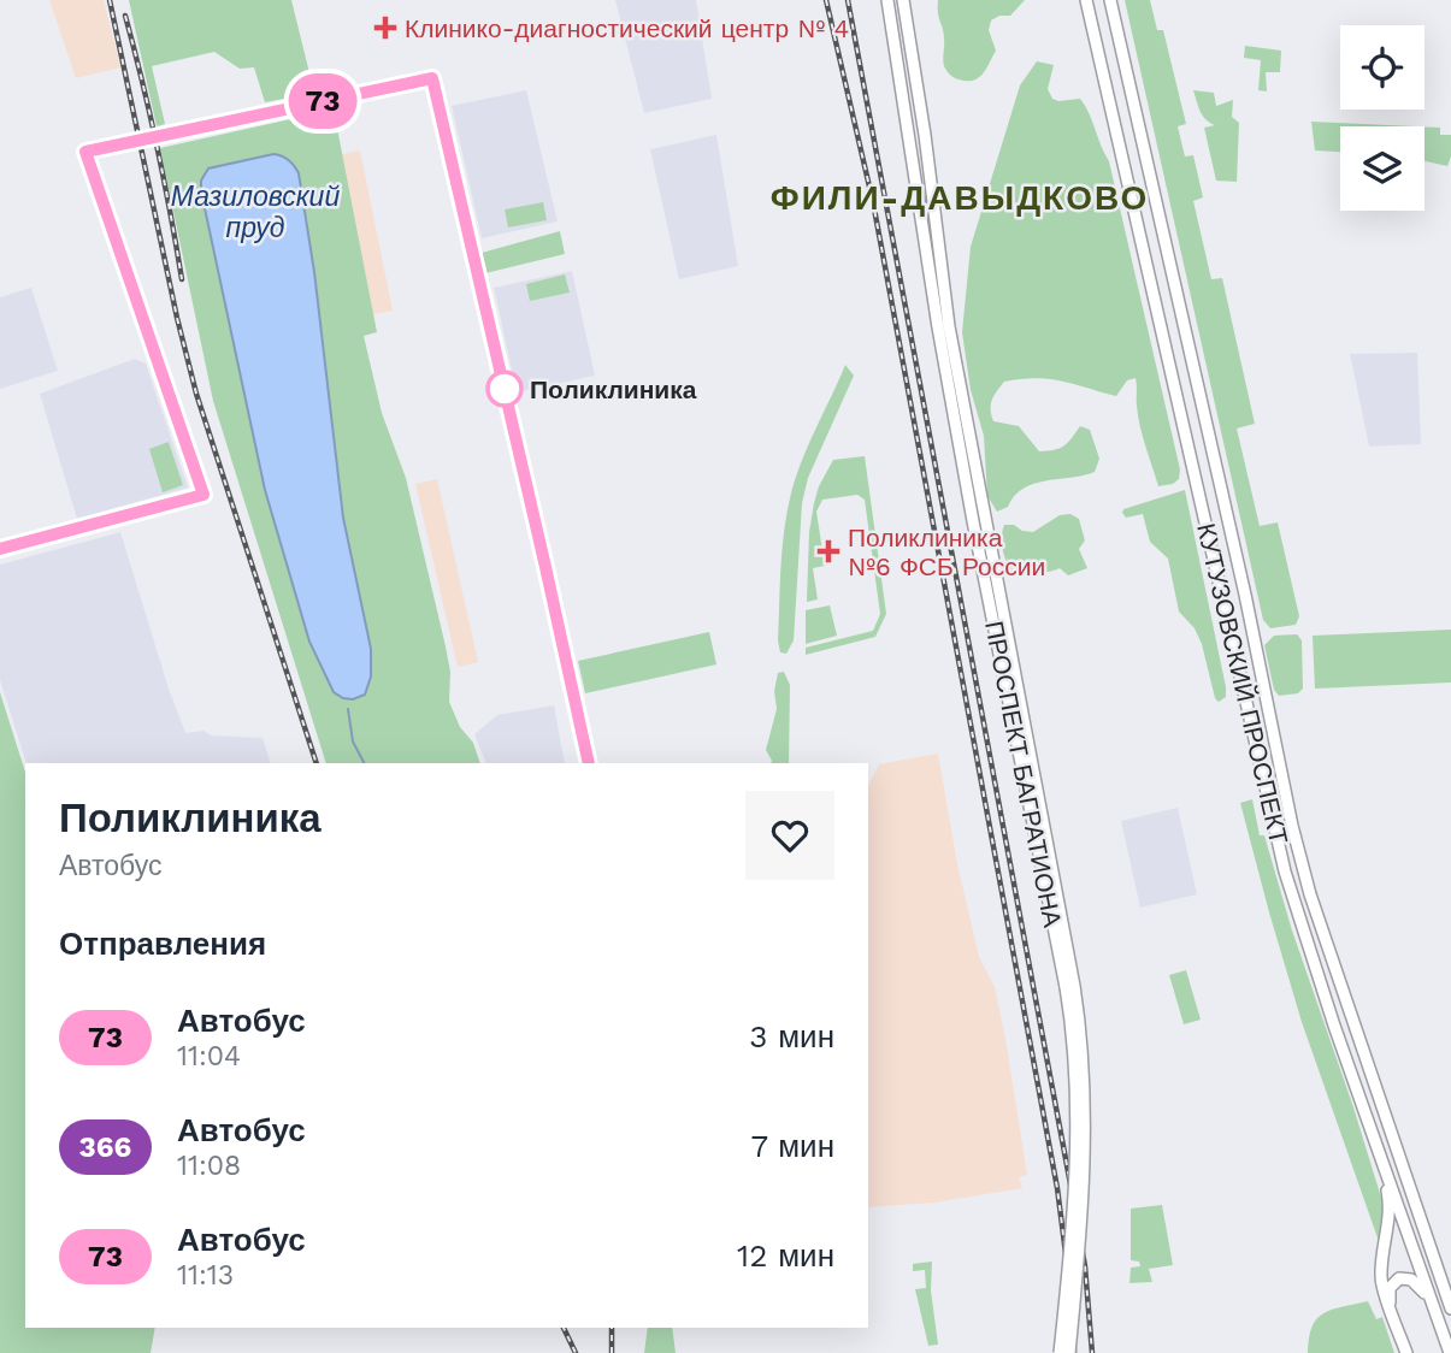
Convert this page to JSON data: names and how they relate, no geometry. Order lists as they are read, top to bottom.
{
  "streets": {
    "main road": ["КУТУЗОВСКИЙ ПРОСПЕКТ", "ПРОСПЕКТ БАГРАТИОНА"]
  },
  "districts": ["ФИЛИ-ДАВЫДКОВО"],
  "water": ["Мазиловский пруд"],
  "places": {
    "health": ["Клинико-диагностический центр № 4", "Поликлиника №6 ФСБ России"],
    "other": ["Поликлиника"]
  },
  "lines": ["bus line 73"],
  "page": {
    "on_map": "73",
    "heading": [
      ["Поликлиника", "Автобус"],
      "Отправления"
    ],
    "list": [
      {
        "mark": "73",
        "name": "Автобус",
        "note": "11:04",
        "value": "3 мин"
      },
      {
        "mark": "366",
        "name": "Автобус",
        "note": "11:08",
        "value": "7 мин"
      },
      {
        "mark": "73",
        "name": "Автобус",
        "note": "11:13",
        "value": "12 мин"
      }
    ]
  }
}
